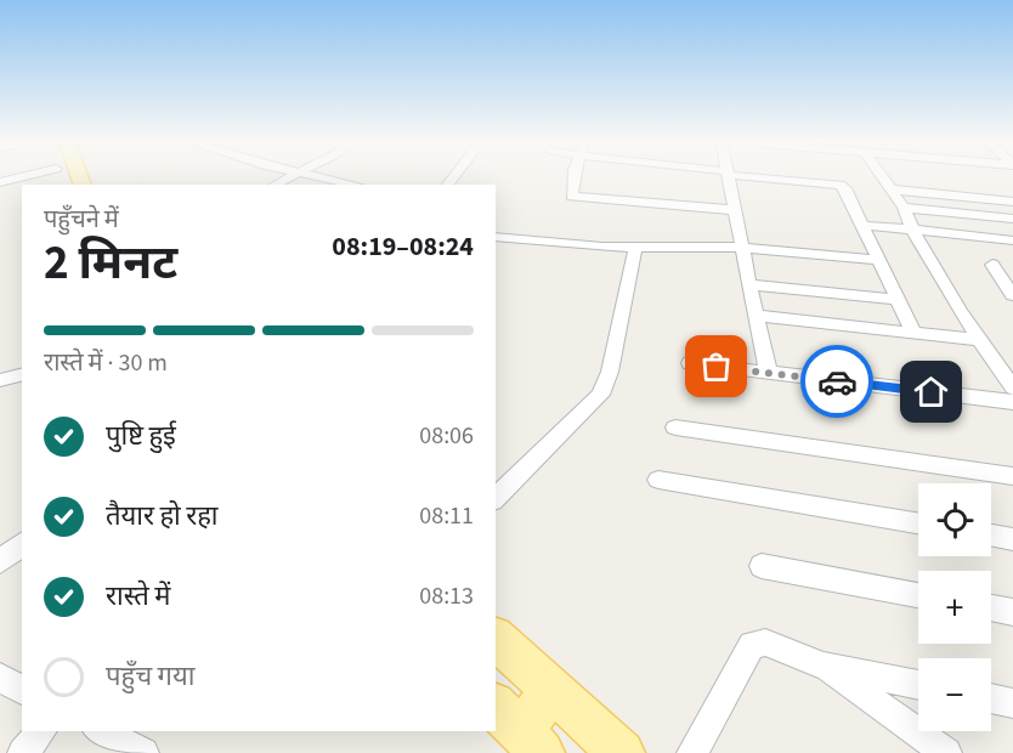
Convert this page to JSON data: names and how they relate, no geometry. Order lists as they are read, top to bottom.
{
  "page": {
    "heading": ["2 मिनट", "पहुँचने में", "08:19–08:24"],
    "bar": "रास्ते में · 30 m",
    "list": [
      ["पुष्टि हुई", "08:06"],
      ["तैयार हो रहा", "08:11"],
      ["रास्ते में", "08:13"],
      "पहुँच गया"
    ],
    "map_buttons": ["+", "−"]
  }
}
